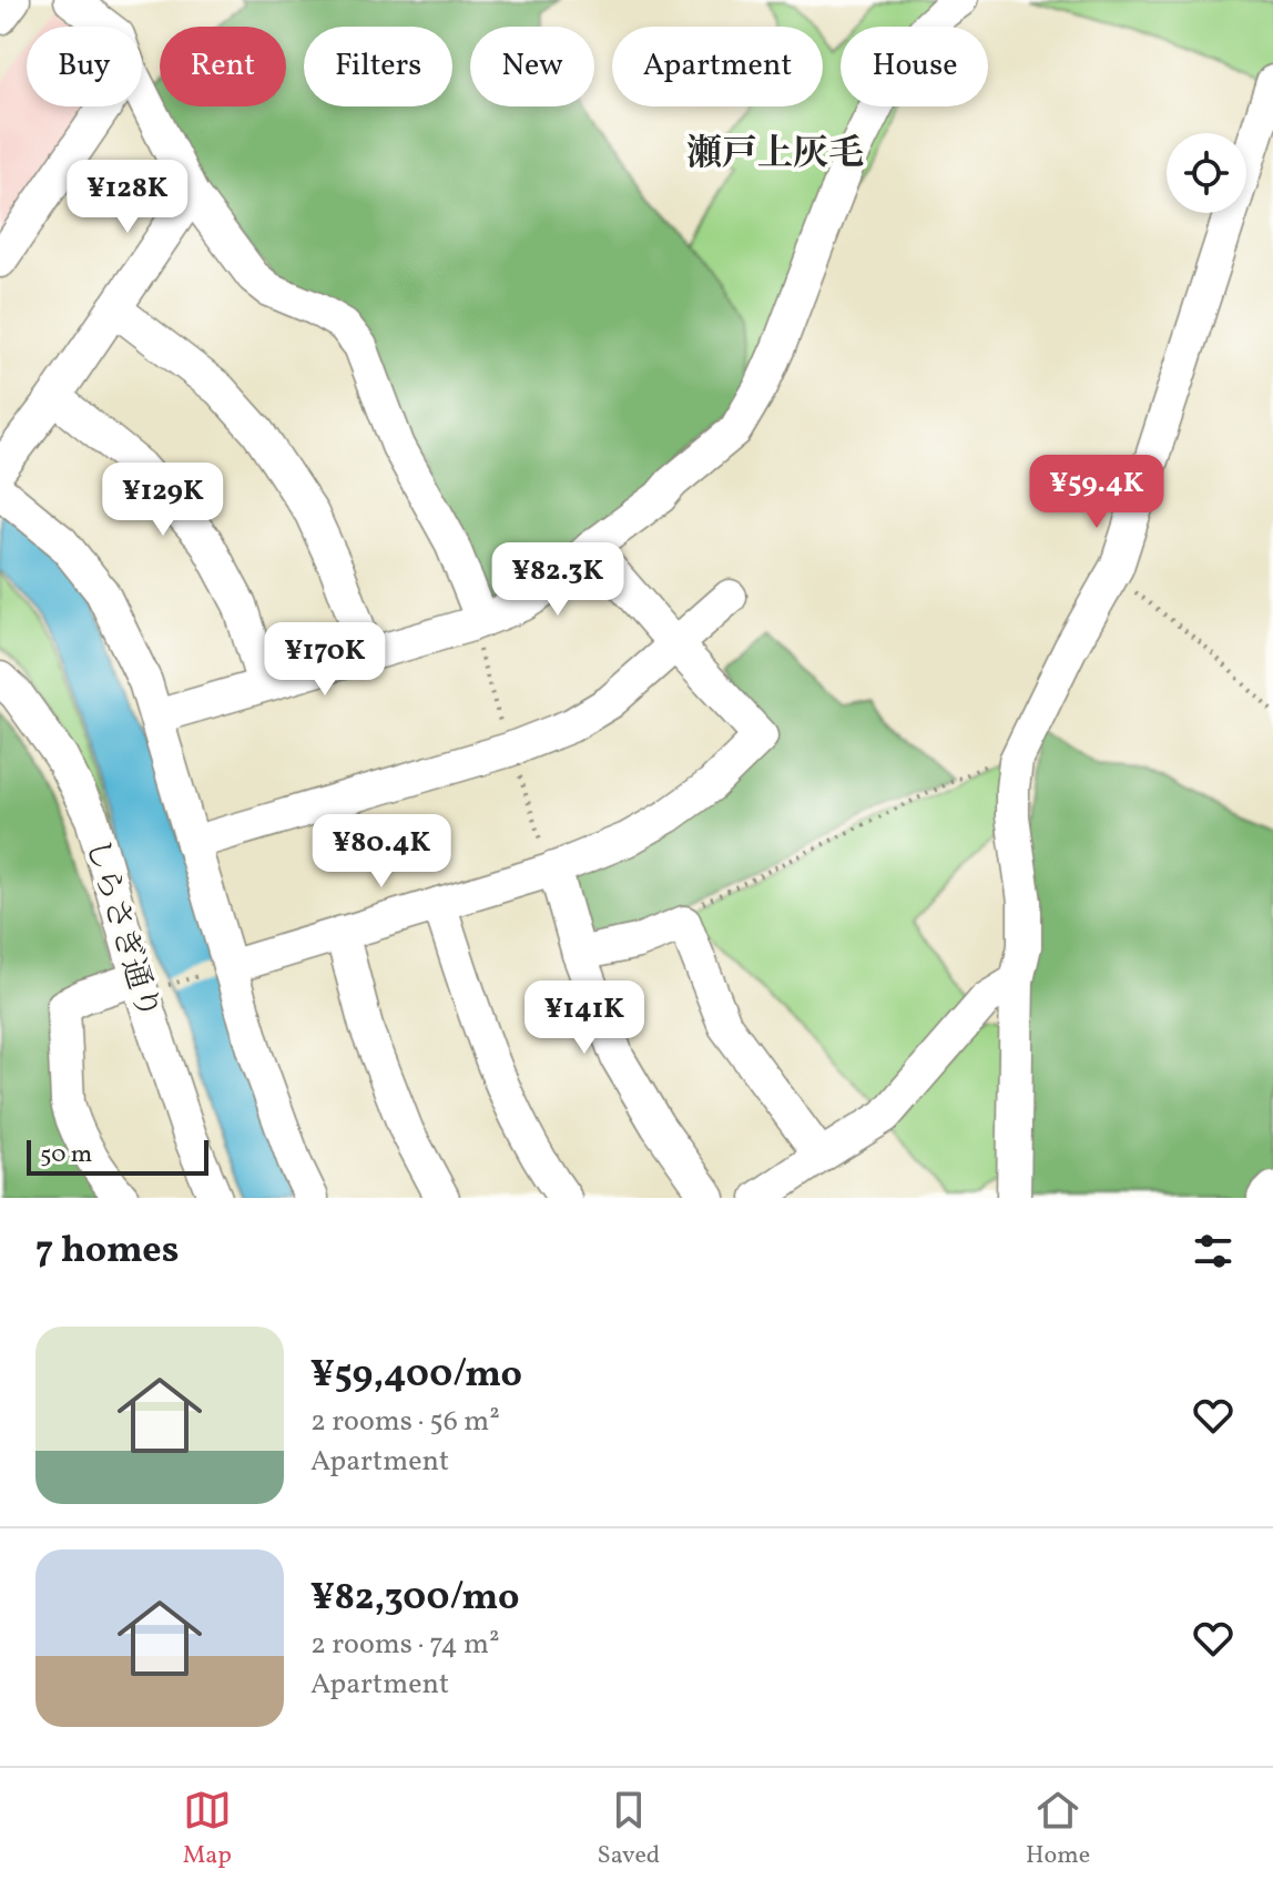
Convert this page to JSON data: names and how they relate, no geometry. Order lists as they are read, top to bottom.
{
  "streets": {
    "street": ["しらさぎ通り"]
  },
  "districts": ["瀬戸上灰毛"],
  "scale_bar": "50 m",
  "page": {
    "chip": [
      "Buy",
      "Rent",
      "Filters",
      "New",
      "Apartment",
      "House"
    ],
    "price": [
      "¥128K",
      "¥59.4K",
      "¥129K",
      "¥82.3K",
      "¥170K",
      "¥80.4K",
      "¥141K"
    ],
    "scale": "50 m",
    "heading": "7 homes",
    "list": [
      {
        "name": "¥59,400/mo",
        "note": "2 rooms · 56 m² · Apartment"
      },
      {
        "name": "¥82,300/mo",
        "note": "2 rooms · 74 m² · Apartment"
      }
    ],
    "tabs": ["Map", "Saved", "Home"]
  }
}
